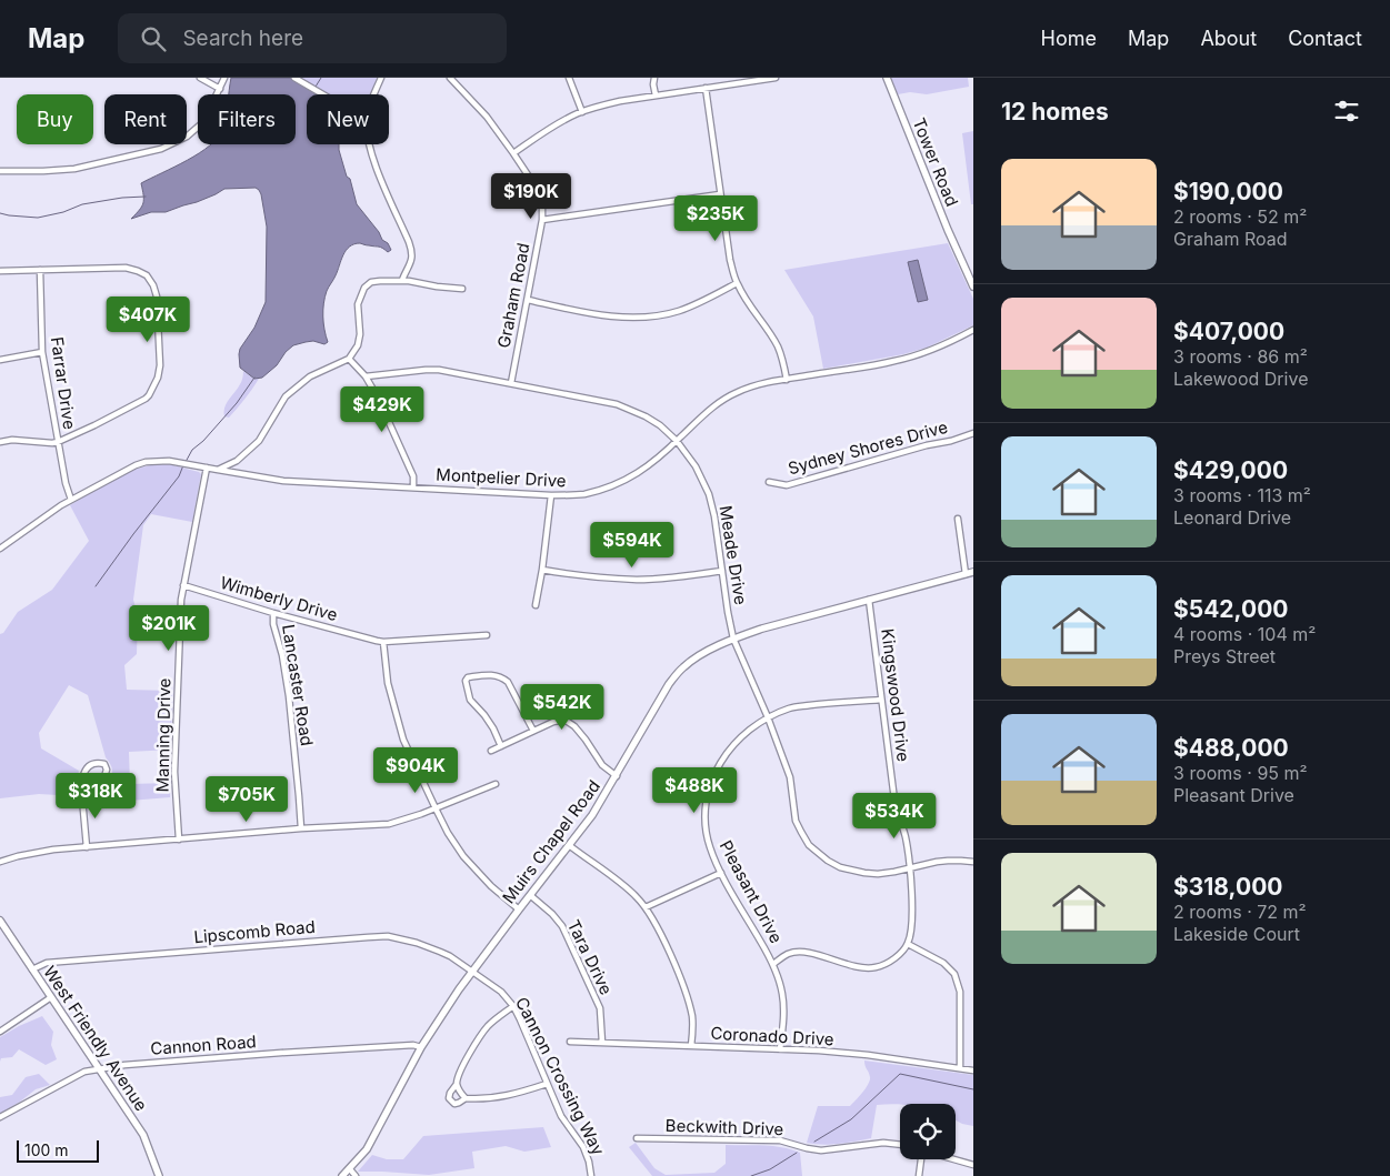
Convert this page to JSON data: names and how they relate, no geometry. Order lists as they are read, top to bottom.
{
  "streets": {
    "main road": ["Tower Road", "Muirs Chapel Road", "West Friendly Avenue"],
    "street": [
      "Graham Road",
      "Farrar Drive",
      "Sydney Shores Drive",
      "Montpelier Drive",
      "Meade Drive",
      "Wimberly Drive",
      "Lancaster Road",
      "Kingswood Drive",
      "Manning Drive",
      "Pleasant Drive",
      "Lipscomb Road",
      "Tara Drive",
      "Coronado Drive",
      "Cannon Road",
      "Cannon Crossing Way",
      "Beckwith Drive"
    ]
  },
  "crossings": [
    ["Graham Road", "Meade Drive"],
    ["Farrar Drive", "Montpelier Drive"],
    ["Montpelier Drive", "Meade Drive"],
    ["Montpelier Drive", "Manning Drive"],
    ["Meade Drive", "Kingswood Drive"],
    ["Meade Drive", "Muirs Chapel Road"],
    ["Meade Drive", "Pleasant Drive"],
    ["Wimberly Drive", "Lancaster Road"],
    ["Wimberly Drive", "Manning Drive"],
    ["Kingswood Drive", "Muirs Chapel Road"],
    ["Kingswood Drive", "Pleasant Drive"],
    ["Muirs Chapel Road", "Lipscomb Road"],
    ["Muirs Chapel Road", "Tara Drive"],
    ["Muirs Chapel Road", "Cannon Road"],
    ["Muirs Chapel Road", "Cannon Crossing Way"],
    ["Pleasant Drive", "Coronado Drive"],
    ["Lipscomb Road", "West Friendly Avenue"],
    ["Lipscomb Road", "Cannon Crossing Way"],
    ["Tara Drive", "Coronado Drive"],
    ["West Friendly Avenue", "Cannon Road"]
  ],
  "scale_bar": "100 m",
  "page": {
    "header": "Map",
    "search": "Search here",
    "nav": [
      "Home",
      "Map",
      "About",
      "Contact"
    ],
    "heading": "12 homes",
    "chip": [
      "Buy",
      "Rent",
      "Filters",
      "New"
    ],
    "list": [
      {
        "name": "$190,000",
        "note": "2 rooms · 52 m² · Graham Road"
      },
      {
        "name": "$407,000",
        "note": "3 rooms · 86 m² · Lakewood Drive"
      },
      {
        "name": "$429,000",
        "note": "3 rooms · 113 m² · Leonard Drive"
      },
      {
        "name": "$542,000",
        "note": "4 rooms · 104 m² · Preys Street"
      },
      {
        "name": "$488,000",
        "note": "3 rooms · 95 m² · Pleasant Drive"
      },
      {
        "name": "$318,000",
        "note": "2 rooms · 72 m² · Lakeside Court"
      }
    ],
    "price": [
      "$190K",
      "$235K",
      "$407K",
      "$429K",
      "$594K",
      "$201K",
      "$542K",
      "$904K",
      "$488K",
      "$318K",
      "$705K",
      "$534K"
    ],
    "scale": "100 m"
  }
}
